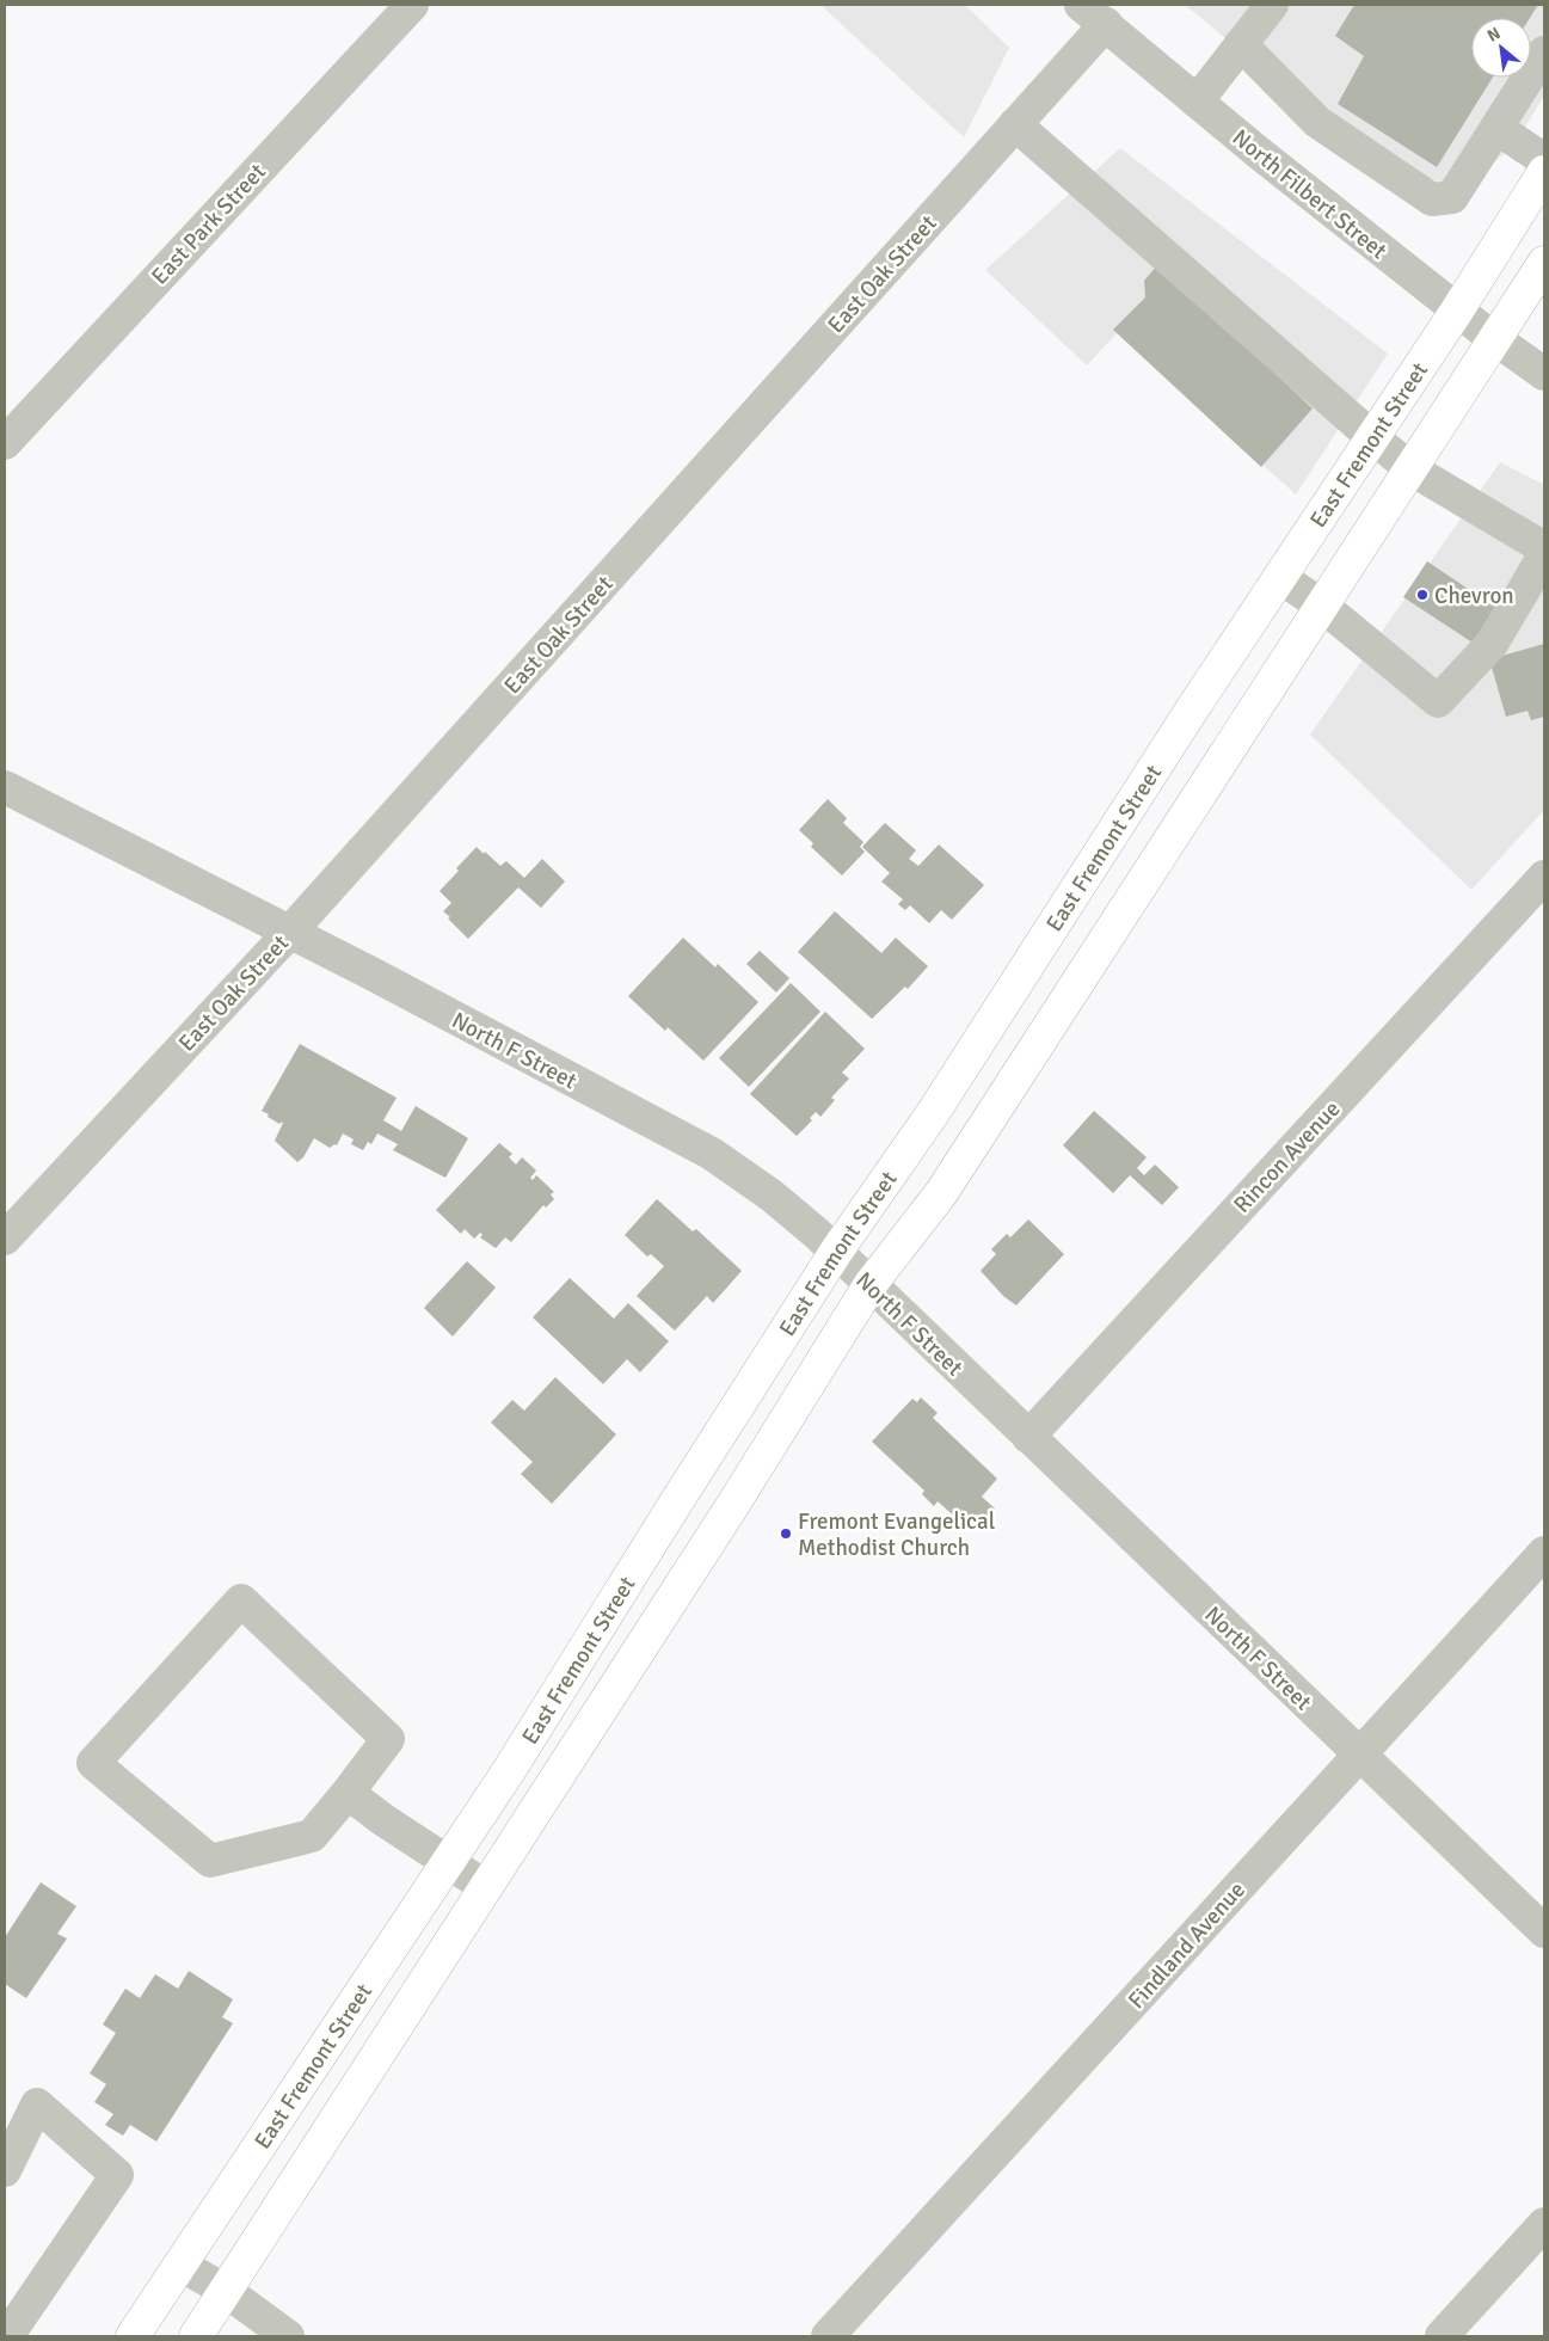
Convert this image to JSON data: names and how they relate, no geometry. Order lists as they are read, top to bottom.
{
  "streets": {
    "main road": ["East Fremont Street"],
    "street": [
      "North Filbert Street",
      "East Park Street",
      "East Oak Street",
      "North F Street",
      "Rincon Avenue",
      "Findland Avenue"
    ]
  },
  "crossings": [
    ["North Filbert Street", "East Oak Street"],
    ["North Filbert Street", "East Fremont Street"],
    ["East Oak Street", "North F Street"],
    ["East Fremont Street", "North F Street"],
    ["North F Street", "Rincon Avenue"],
    ["North F Street", "Findland Avenue"]
  ],
  "places": ["Chevron", "Fremont Evangelical Methodist Church"],
  "north": "top left"
}
